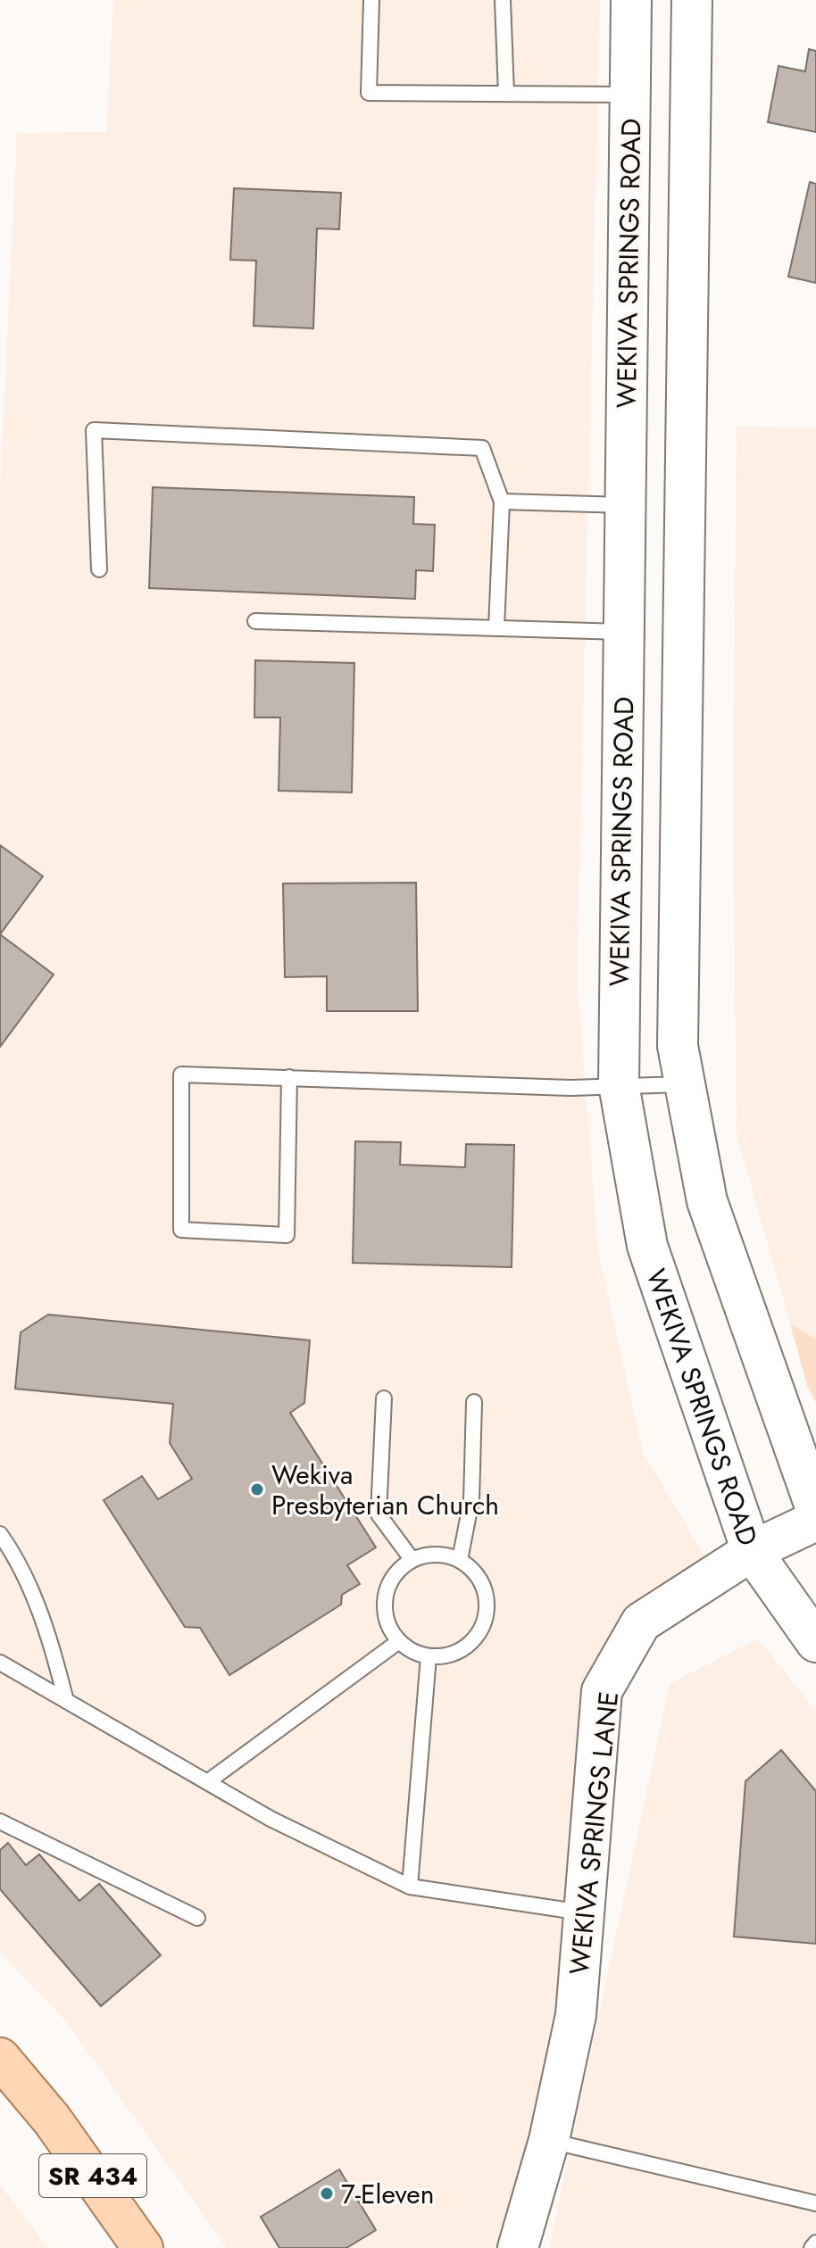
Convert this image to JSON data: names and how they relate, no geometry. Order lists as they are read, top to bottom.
{
  "streets": {
    "main road": ["WEKIVA SPRINGS ROAD", "WEKIVA SPRINGS LANE", "SR 434"]
  },
  "crossings": [
    ["WEKIVA SPRINGS ROAD", "WEKIVA SPRINGS LANE"]
  ],
  "places": ["Wekiva Presbyterian Church", "7-Eleven"]
}
